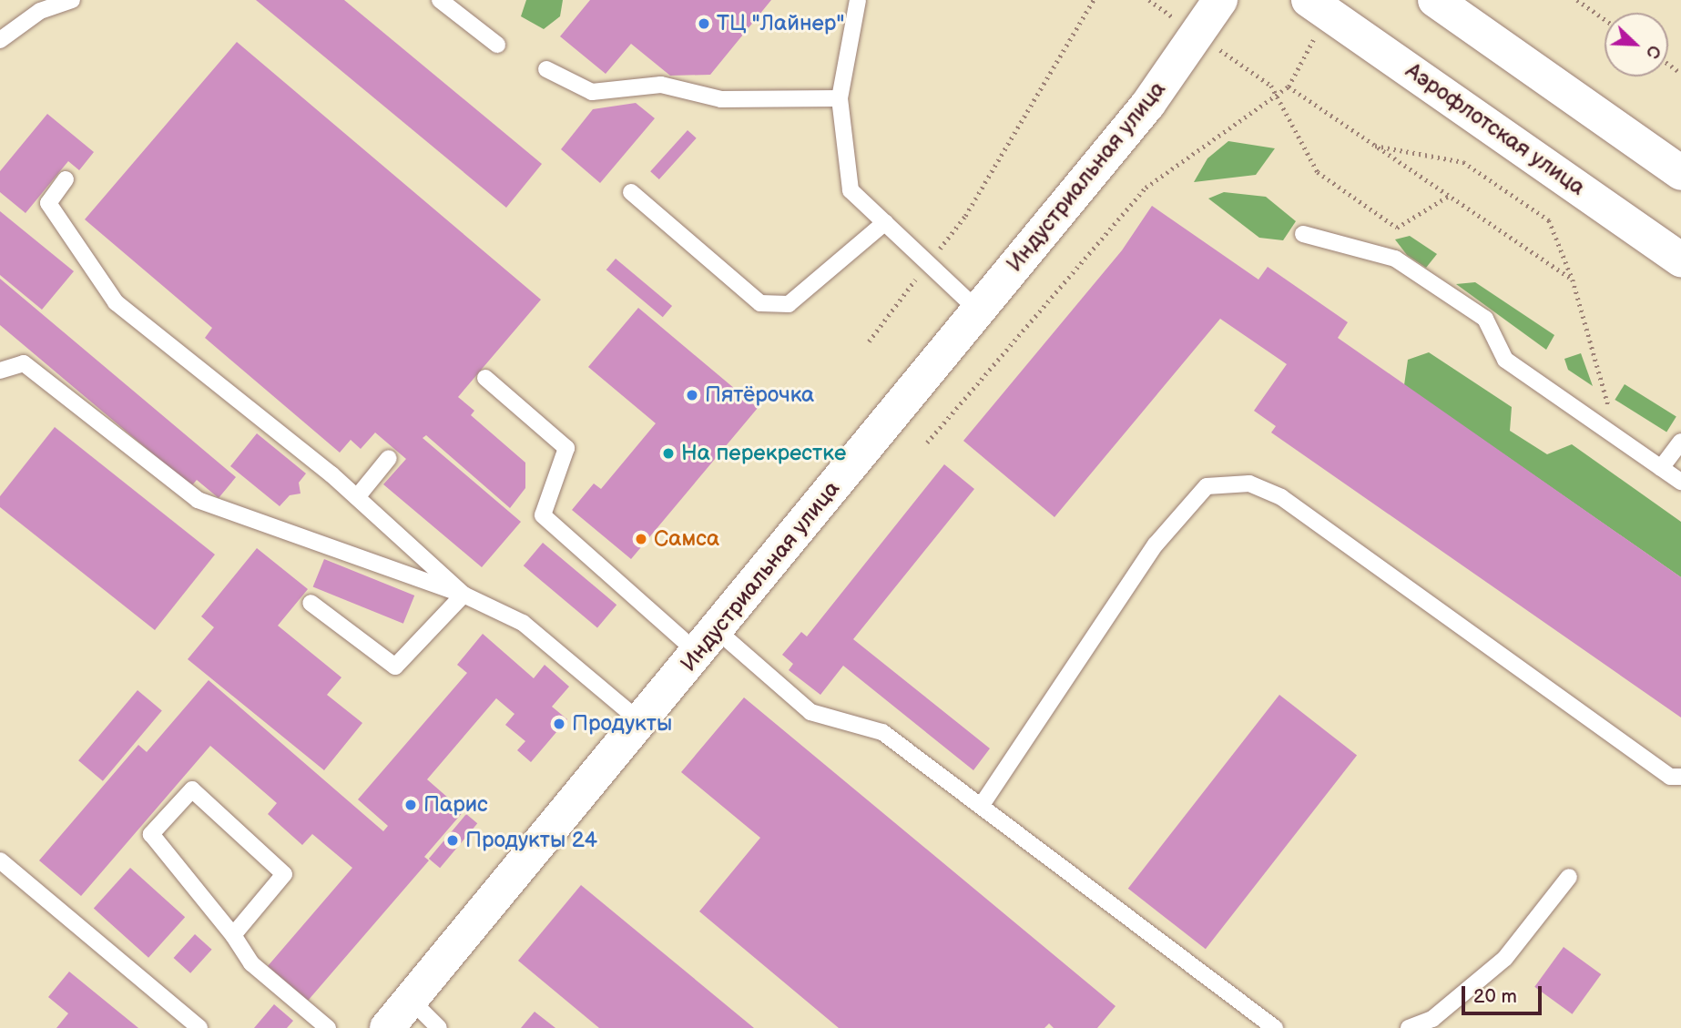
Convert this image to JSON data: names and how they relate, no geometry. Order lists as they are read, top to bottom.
{
  "streets": {
    "main road": ["Аэрофлотская улица", "Индустриальная улица"]
  },
  "places": [
    "ТЦ \"Лайнер\"",
    "Пятёрочка",
    "На перекрестке",
    "Самса",
    "Продукты",
    "Парис",
    "Продукты 24"
  ],
  "scale_bar": "20 m",
  "north": "bottom right"
}
